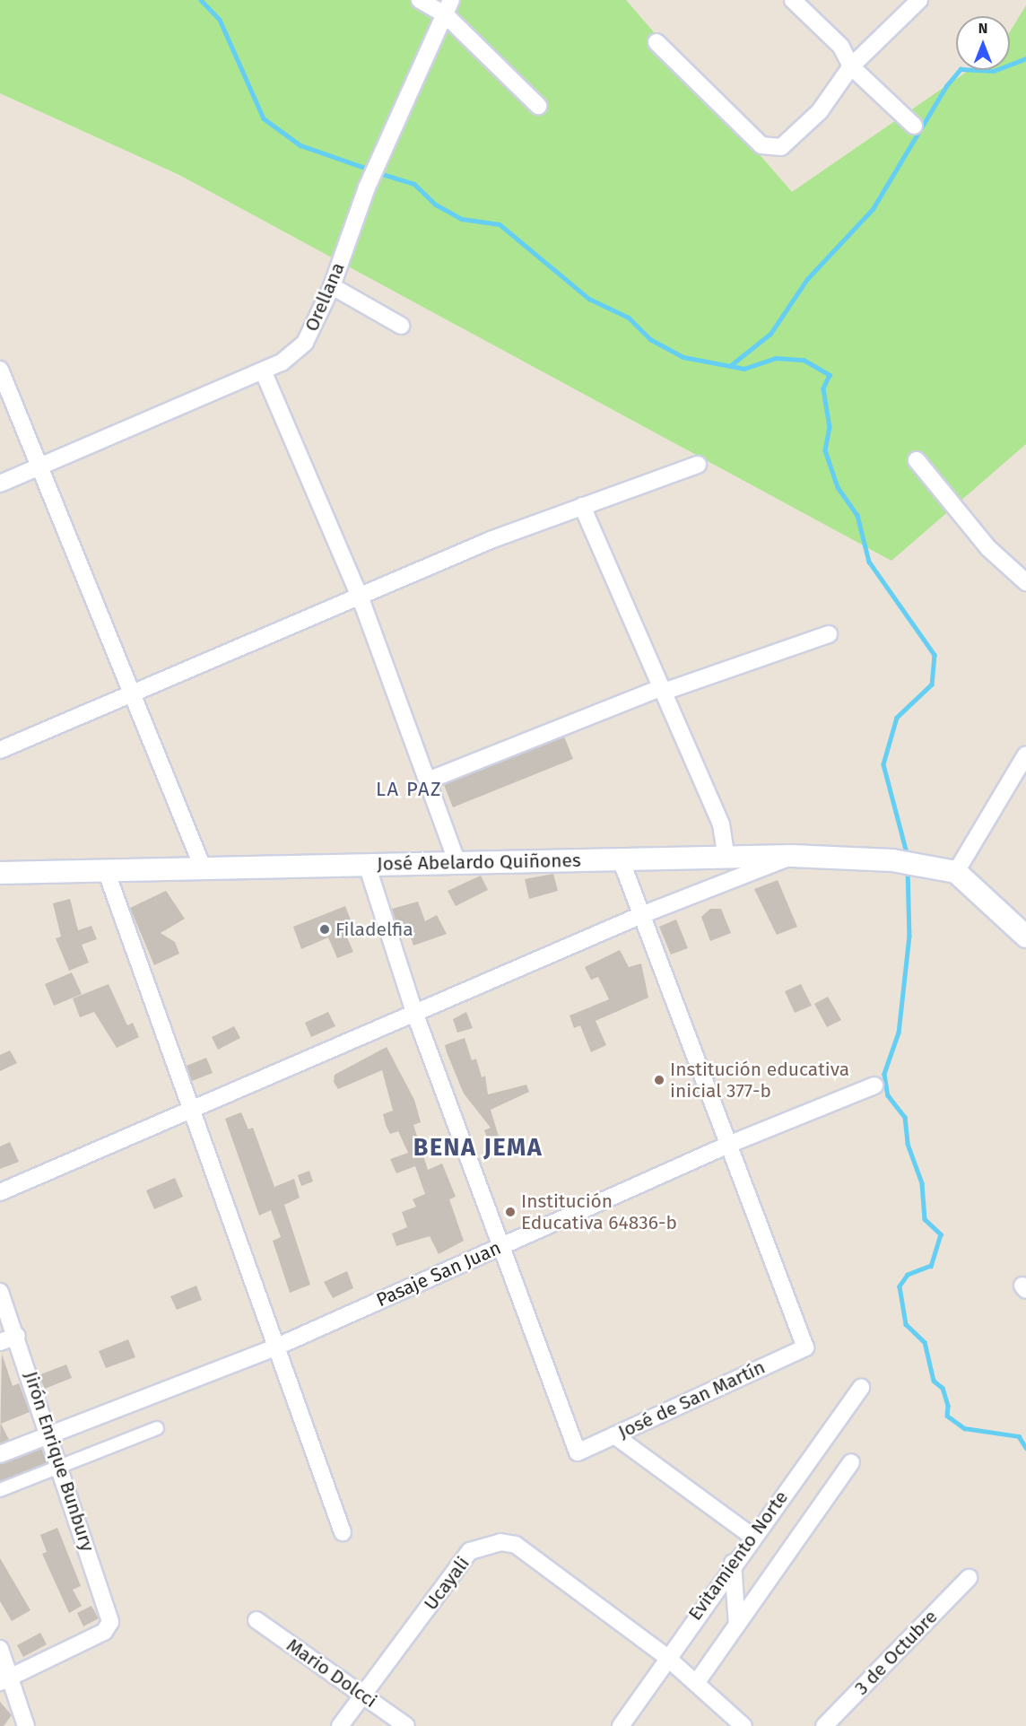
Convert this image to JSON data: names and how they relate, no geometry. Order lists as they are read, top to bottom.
{
  "streets": {
    "street": [
      "Orellana",
      "José Abelardo Quiñones",
      "Pasaje San Juan",
      "José de San Martín",
      "Jirón Enrique Bunbury",
      "Evitamiento Norte",
      "Ucayali",
      "3 de Octubre",
      "Mario Dolcci"
    ]
  },
  "crossings": [
    ["Pasaje San Juan", "José de San Martín"],
    ["Pasaje San Juan", "Jirón Enrique Bunbury"],
    ["Evitamiento Norte", "Ucayali"],
    ["Ucayali", "Mario Dolcci"]
  ],
  "districts": ["LA PAZ", "BENA JEMA"],
  "places": ["Filadelfia", "Institución educativa inicial 377-b", "Institución Educativa 64836-b"],
  "north": "top"
}
